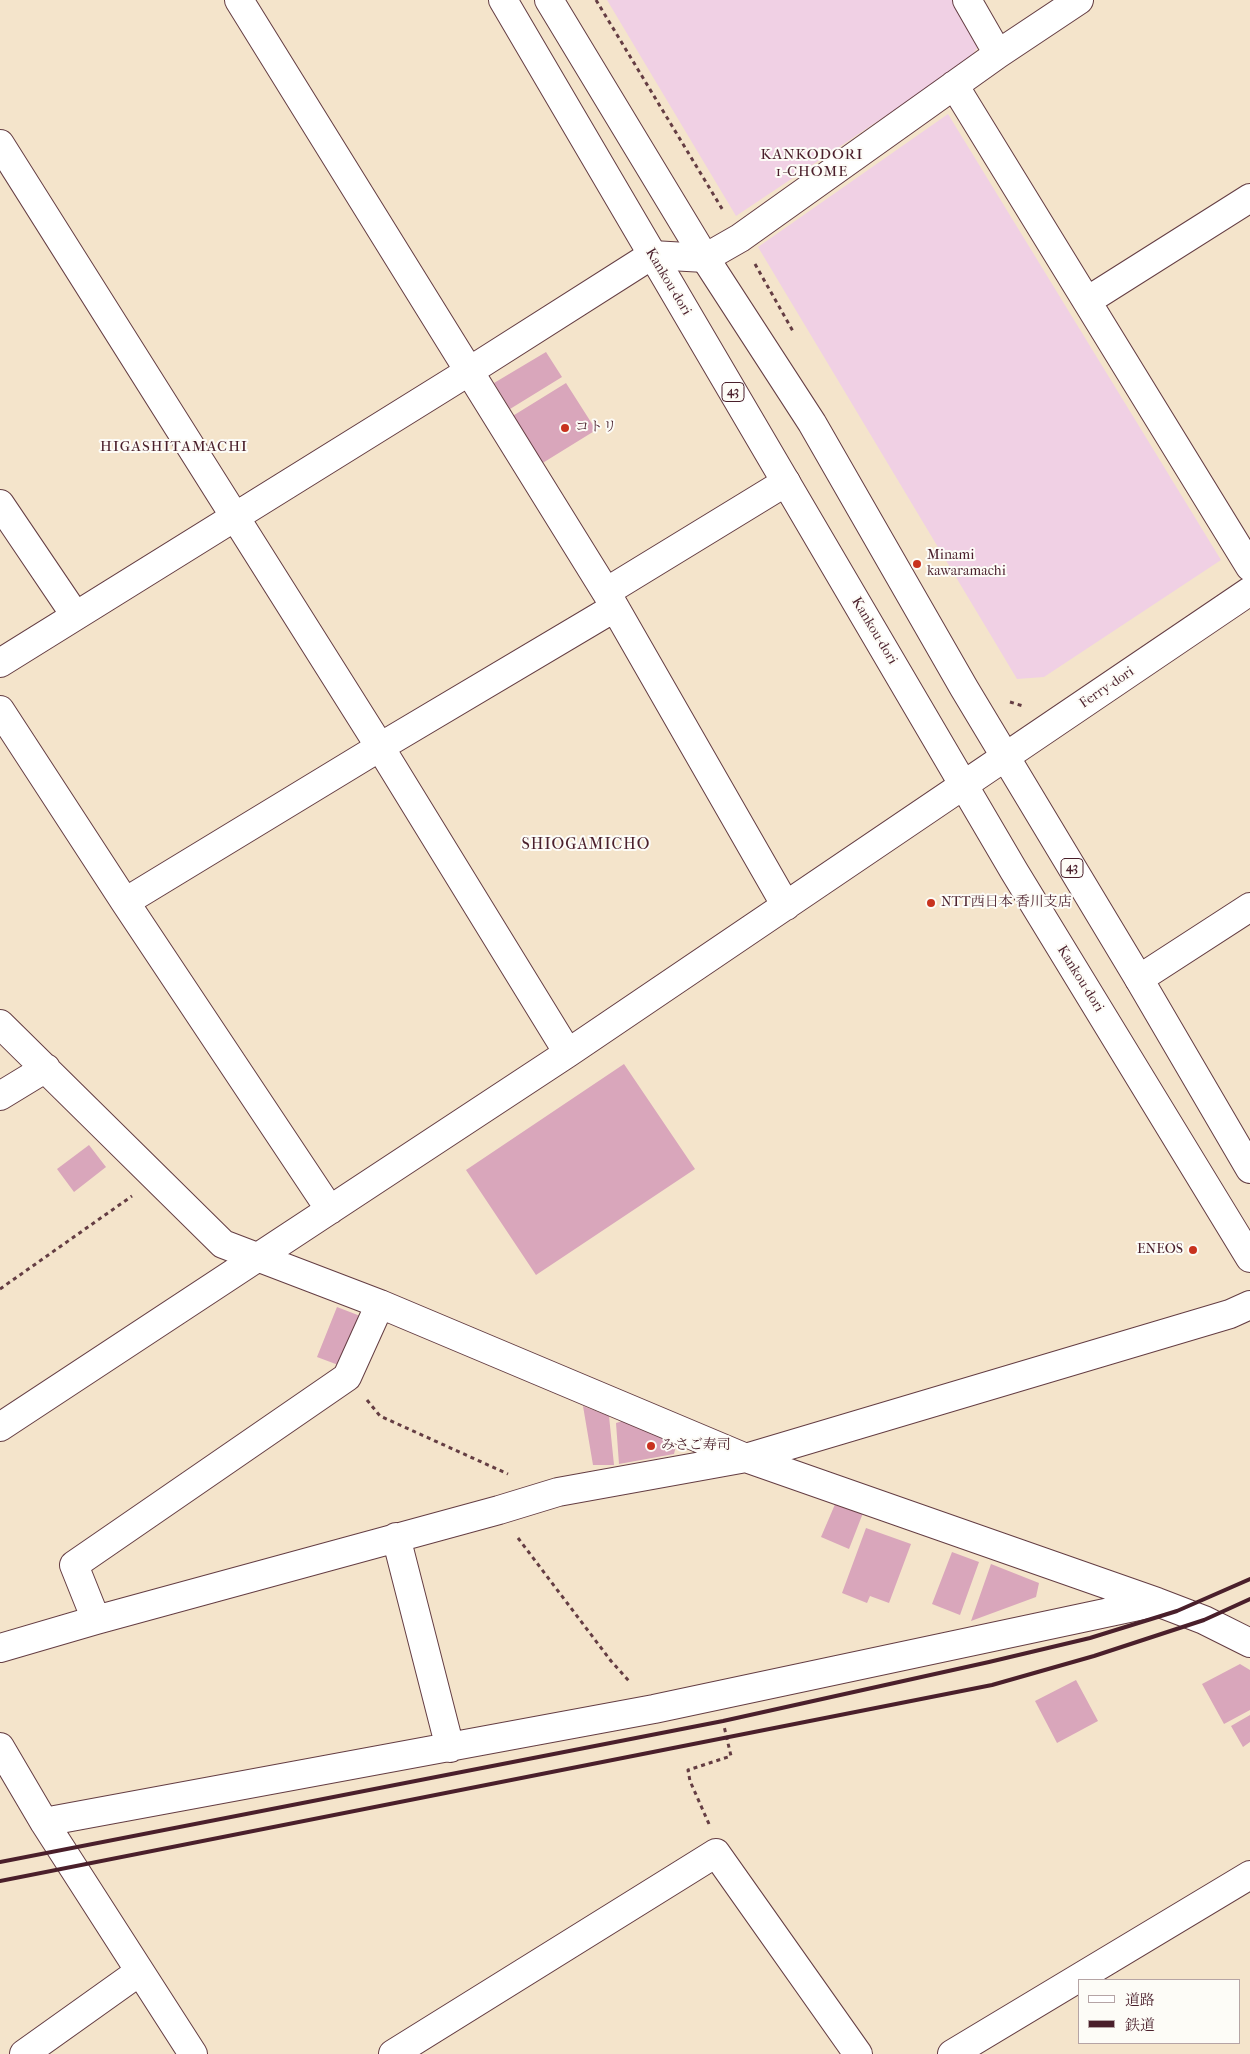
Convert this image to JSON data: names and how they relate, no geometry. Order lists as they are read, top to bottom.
{
  "streets": {
    "street": ["Kankou-dori", "43", "Ferry-dori"]
  },
  "crossings": [
    ["Kankou-dori", "Ferry-dori"],
    ["43", "Ferry-dori"]
  ],
  "districts": ["KANKODORI 1-CHOME", "HIGASHITAMACHI", "SHIOGAMICHO"],
  "places": [
    "コトリ",
    "Minami kawaramachi",
    "NTT西日本 香川支店",
    "ENEOS",
    "みさご寿司"
  ],
  "legend": ["道路", "鉄道"]
}
